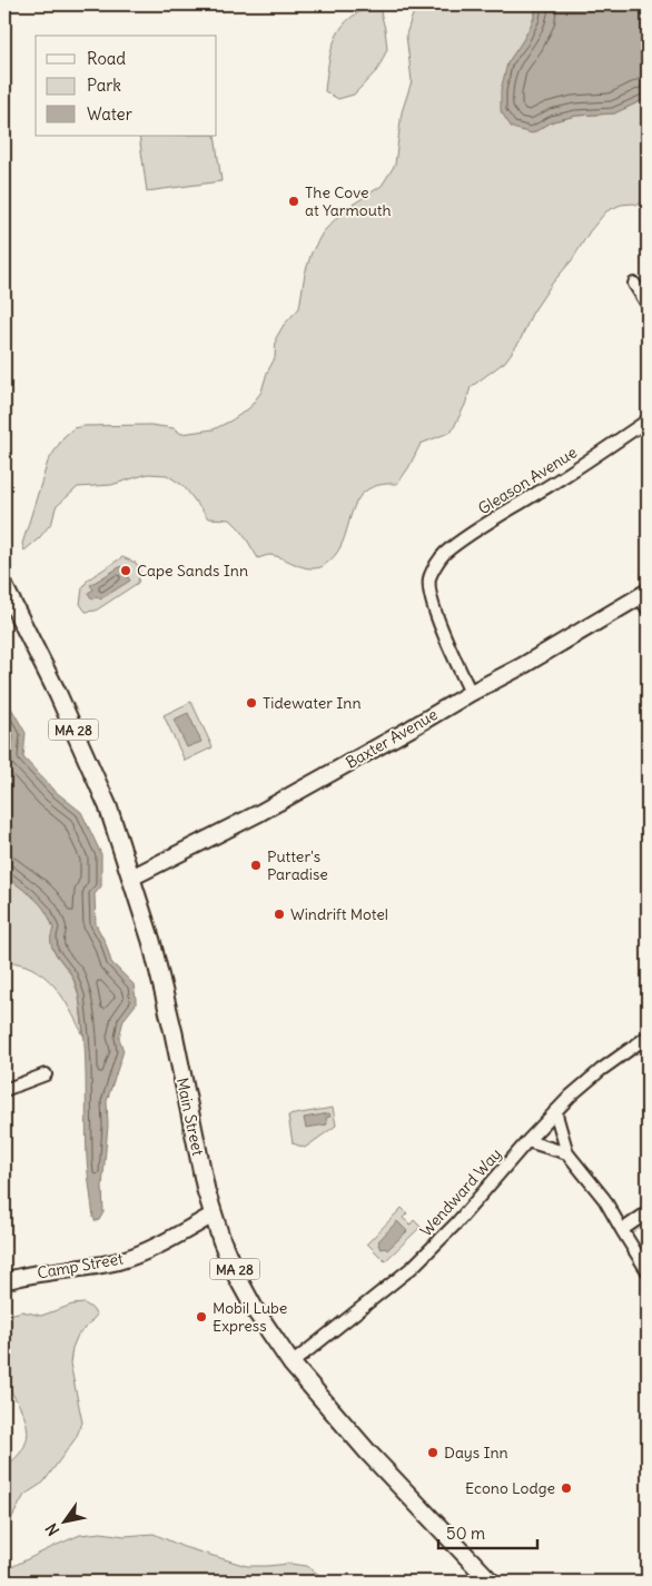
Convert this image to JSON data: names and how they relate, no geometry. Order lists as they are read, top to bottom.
{
  "streets": {
    "main road": ["MA 28", "Main Street"],
    "street": [
      "Gleason Avenue",
      "Baxter Avenue",
      "Wendward Way",
      "Camp Street"
    ]
  },
  "crossings": [
    ["Gleason Avenue", "Baxter Avenue"],
    ["Baxter Avenue", "Main Street"],
    ["Main Street", "Wendward Way"],
    ["Main Street", "Camp Street"]
  ],
  "places": [
    "The Cove at Yarmouth",
    "Cape Sands Inn",
    "Tidewater Inn",
    "Putter's Paradise",
    "Windrift Motel",
    "Mobil Lube Express",
    "Days Inn",
    "Econo Lodge"
  ],
  "legend": ["Road", "Park", "Water"],
  "scale_bar": "50 m",
  "north": "bottom left"
}
